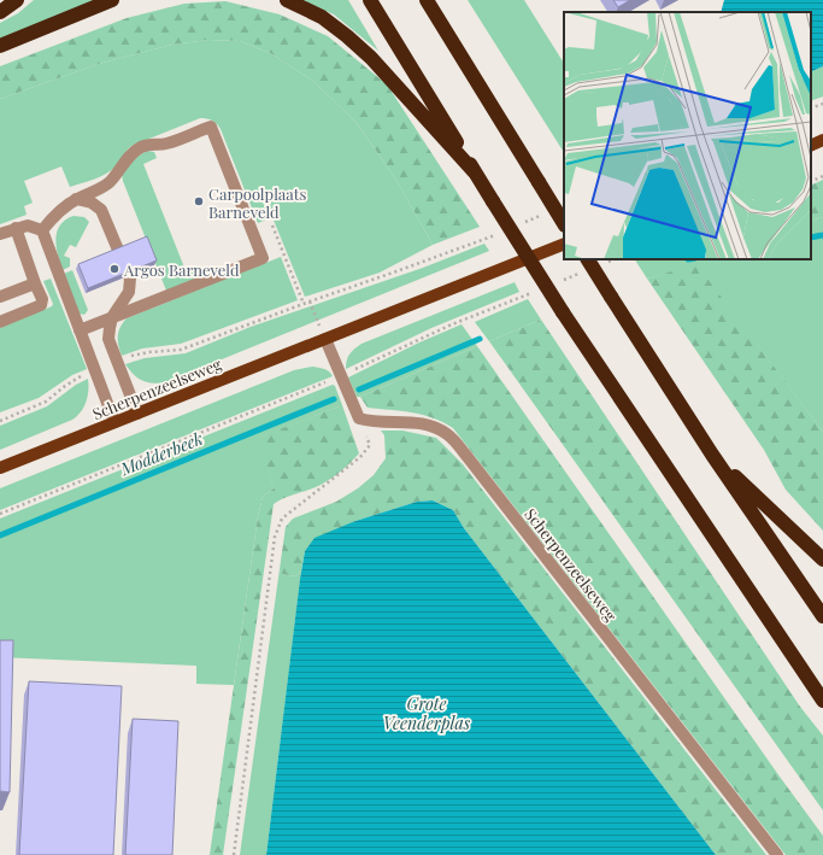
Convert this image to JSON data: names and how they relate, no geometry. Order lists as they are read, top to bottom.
{
  "streets": {
    "main road": ["Scherpenzeelseweg"]
  },
  "water": ["Modderbeek", "Grote Veenderplas"],
  "places": ["Carpoolplaats Barneveld", "Argos Barneveld"]
}
